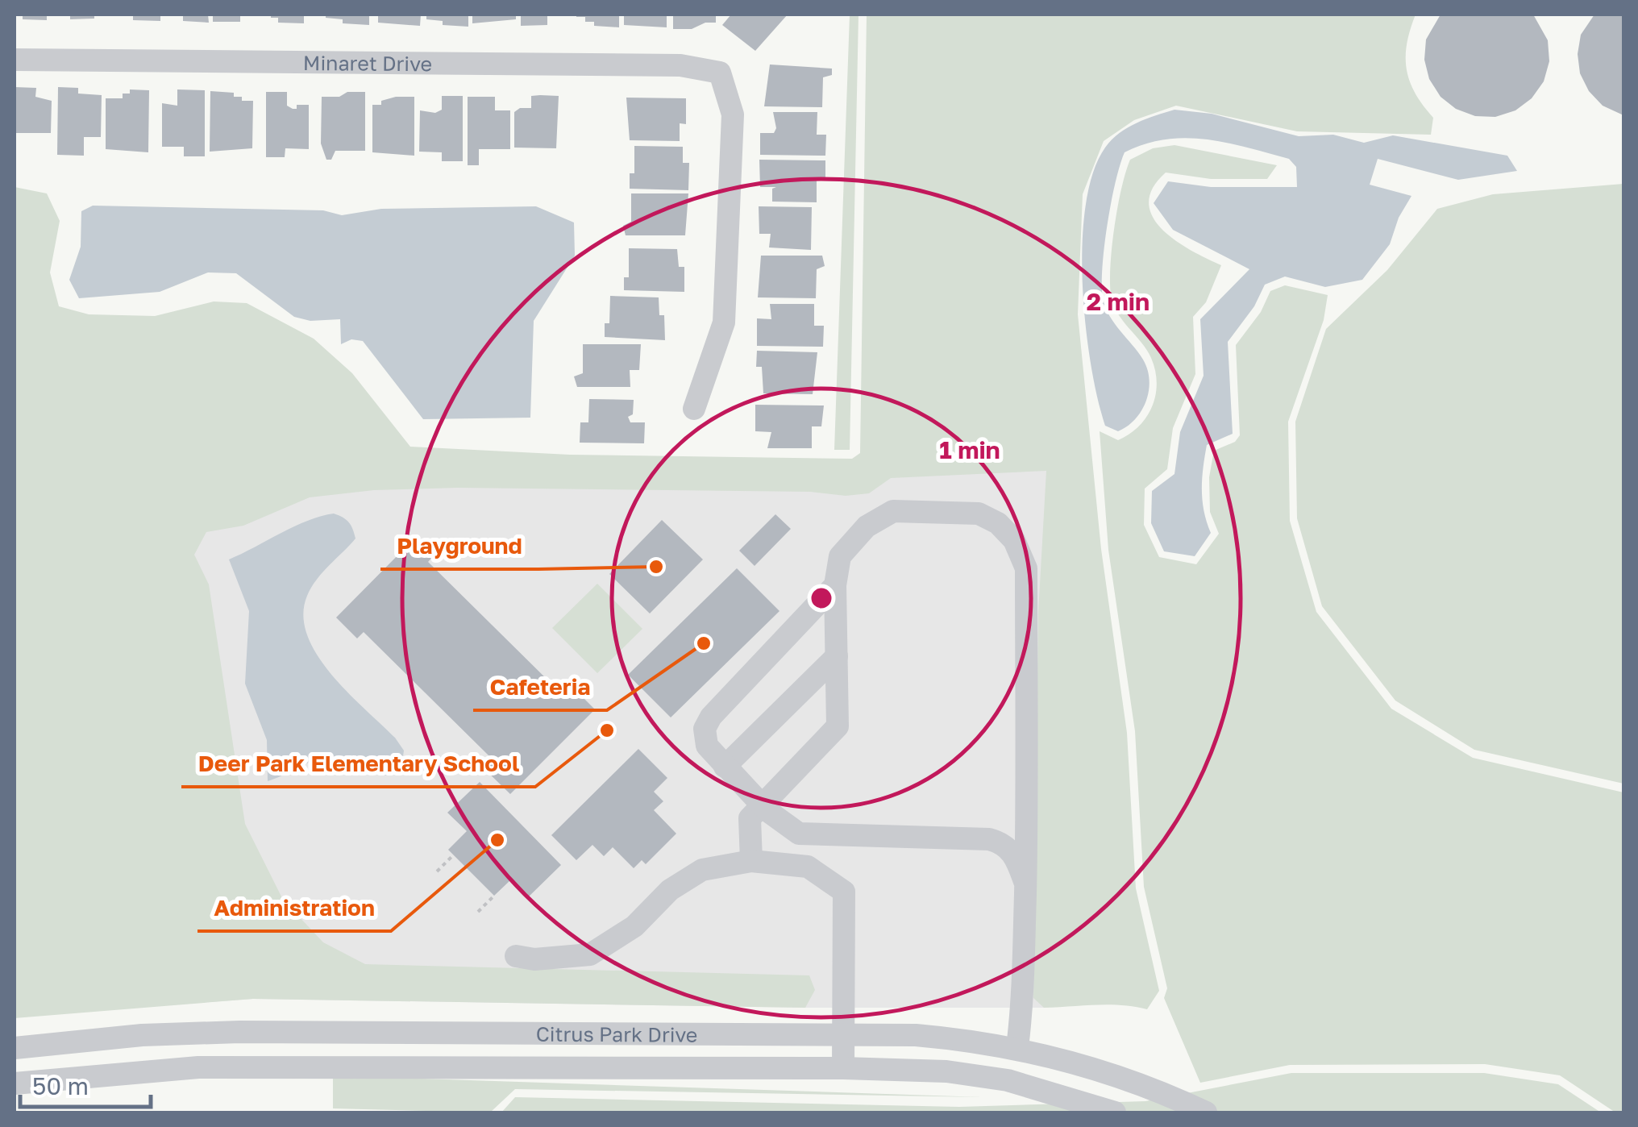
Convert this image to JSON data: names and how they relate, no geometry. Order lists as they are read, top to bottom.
{
  "streets": {
    "street": ["Minaret Drive", "Citrus Park Drive"]
  },
  "places": [
    "Playground",
    "Cafeteria",
    "Deer Park Elementary School",
    "Administration"
  ],
  "scale_bar": "50 m",
  "rings": ["2 min", "1 min"]
}
